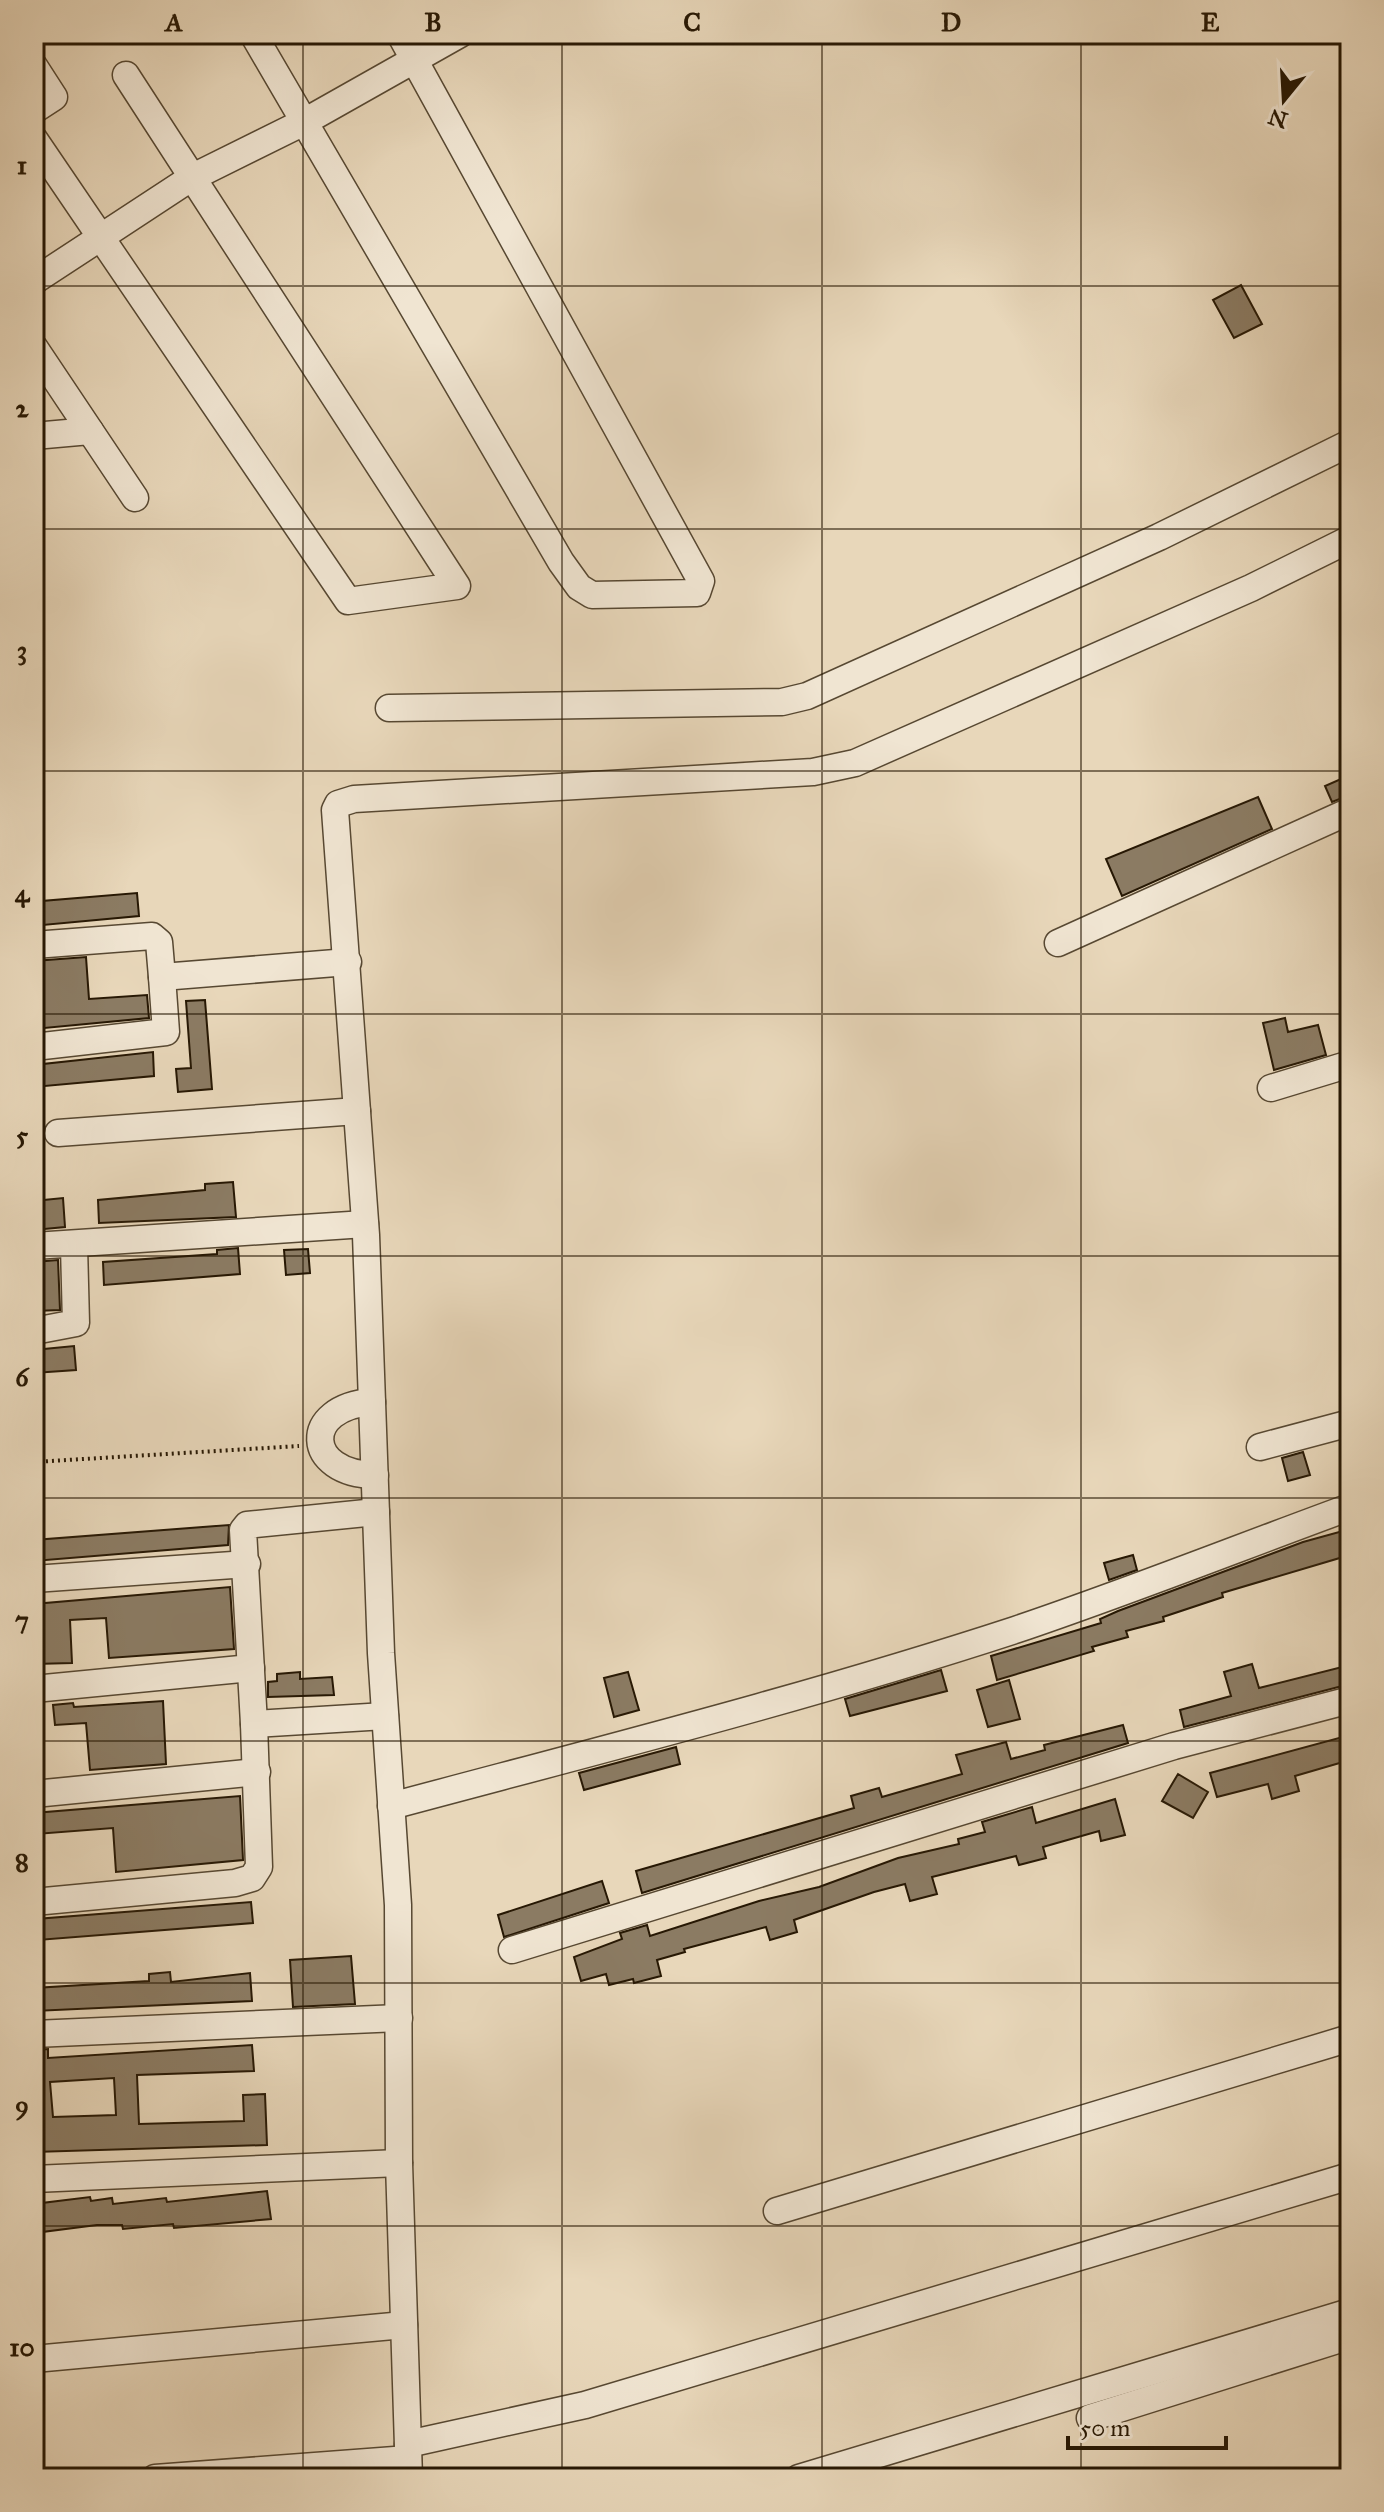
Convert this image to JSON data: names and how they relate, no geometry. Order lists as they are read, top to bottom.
{
  "scale_bar": "50 m",
  "north": "bottom",
  "grid": {
    "columns": [
      "A",
      "B",
      "C",
      "D",
      "E"
    ],
    "rows": [
      "1",
      "2",
      "3",
      "4",
      "5",
      "6",
      "7",
      "8",
      "9",
      "10"
    ]
  }
}
